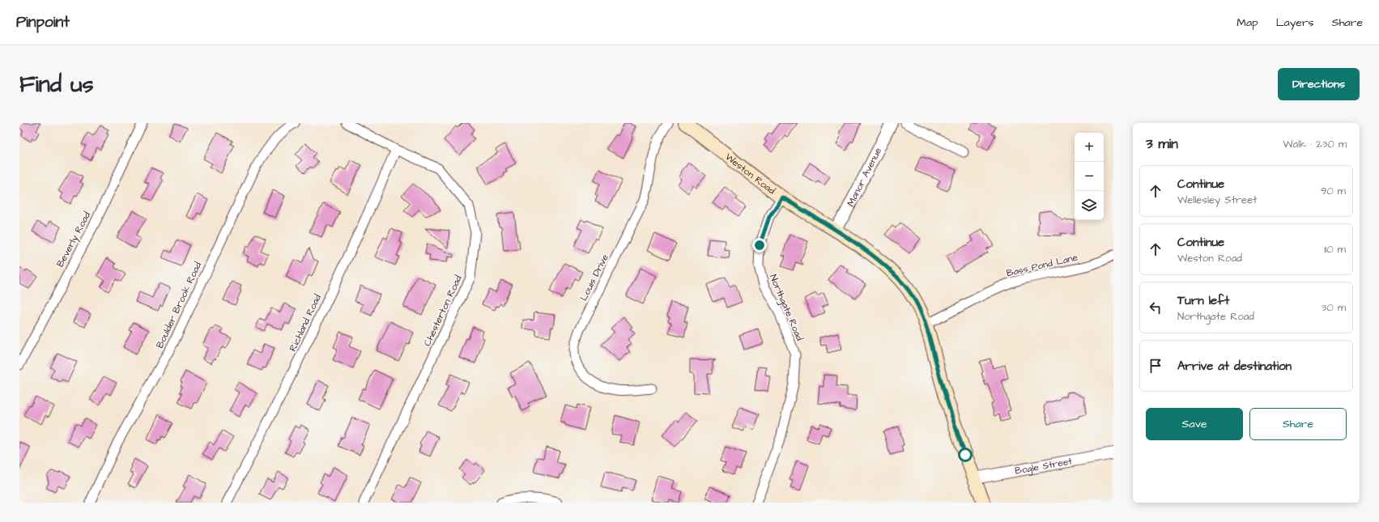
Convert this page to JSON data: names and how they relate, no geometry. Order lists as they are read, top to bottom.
{
  "streets": {
    "main road": ["Weston Road"],
    "street": [
      "Manor Avenue",
      "Beverly Road",
      "Bass Pond Lane",
      "Louis Drive",
      "Boulder Brook Road",
      "Northgate Road",
      "Chesterton Road",
      "Richland Road",
      "Bogle Street"
    ]
  },
  "crossings": [
    ["Weston Road", "Manor Avenue"],
    ["Weston Road", "Bass Pond Lane"],
    ["Weston Road", "Northgate Road"],
    ["Weston Road", "Bogle Street"],
    ["Chesterton Road", "Richland Road"]
  ],
  "page": {
    "header": "Pinpoint",
    "nav": ["Map", "Layers", "Share"],
    "buttons": [
      "Directions",
      ["Save", "Share"]
    ],
    "title": "Find us",
    "heading": ["3 min", "Walk · 230 m"],
    "map_buttons": ["+", "−"],
    "list": [
      ["Continue", "Wellesley Street", "90 m"],
      ["Continue", "Weston Road", "110 m"],
      ["Turn left", "Northgate Road", "30 m"],
      "Arrive at destination"
    ]
  }
}
